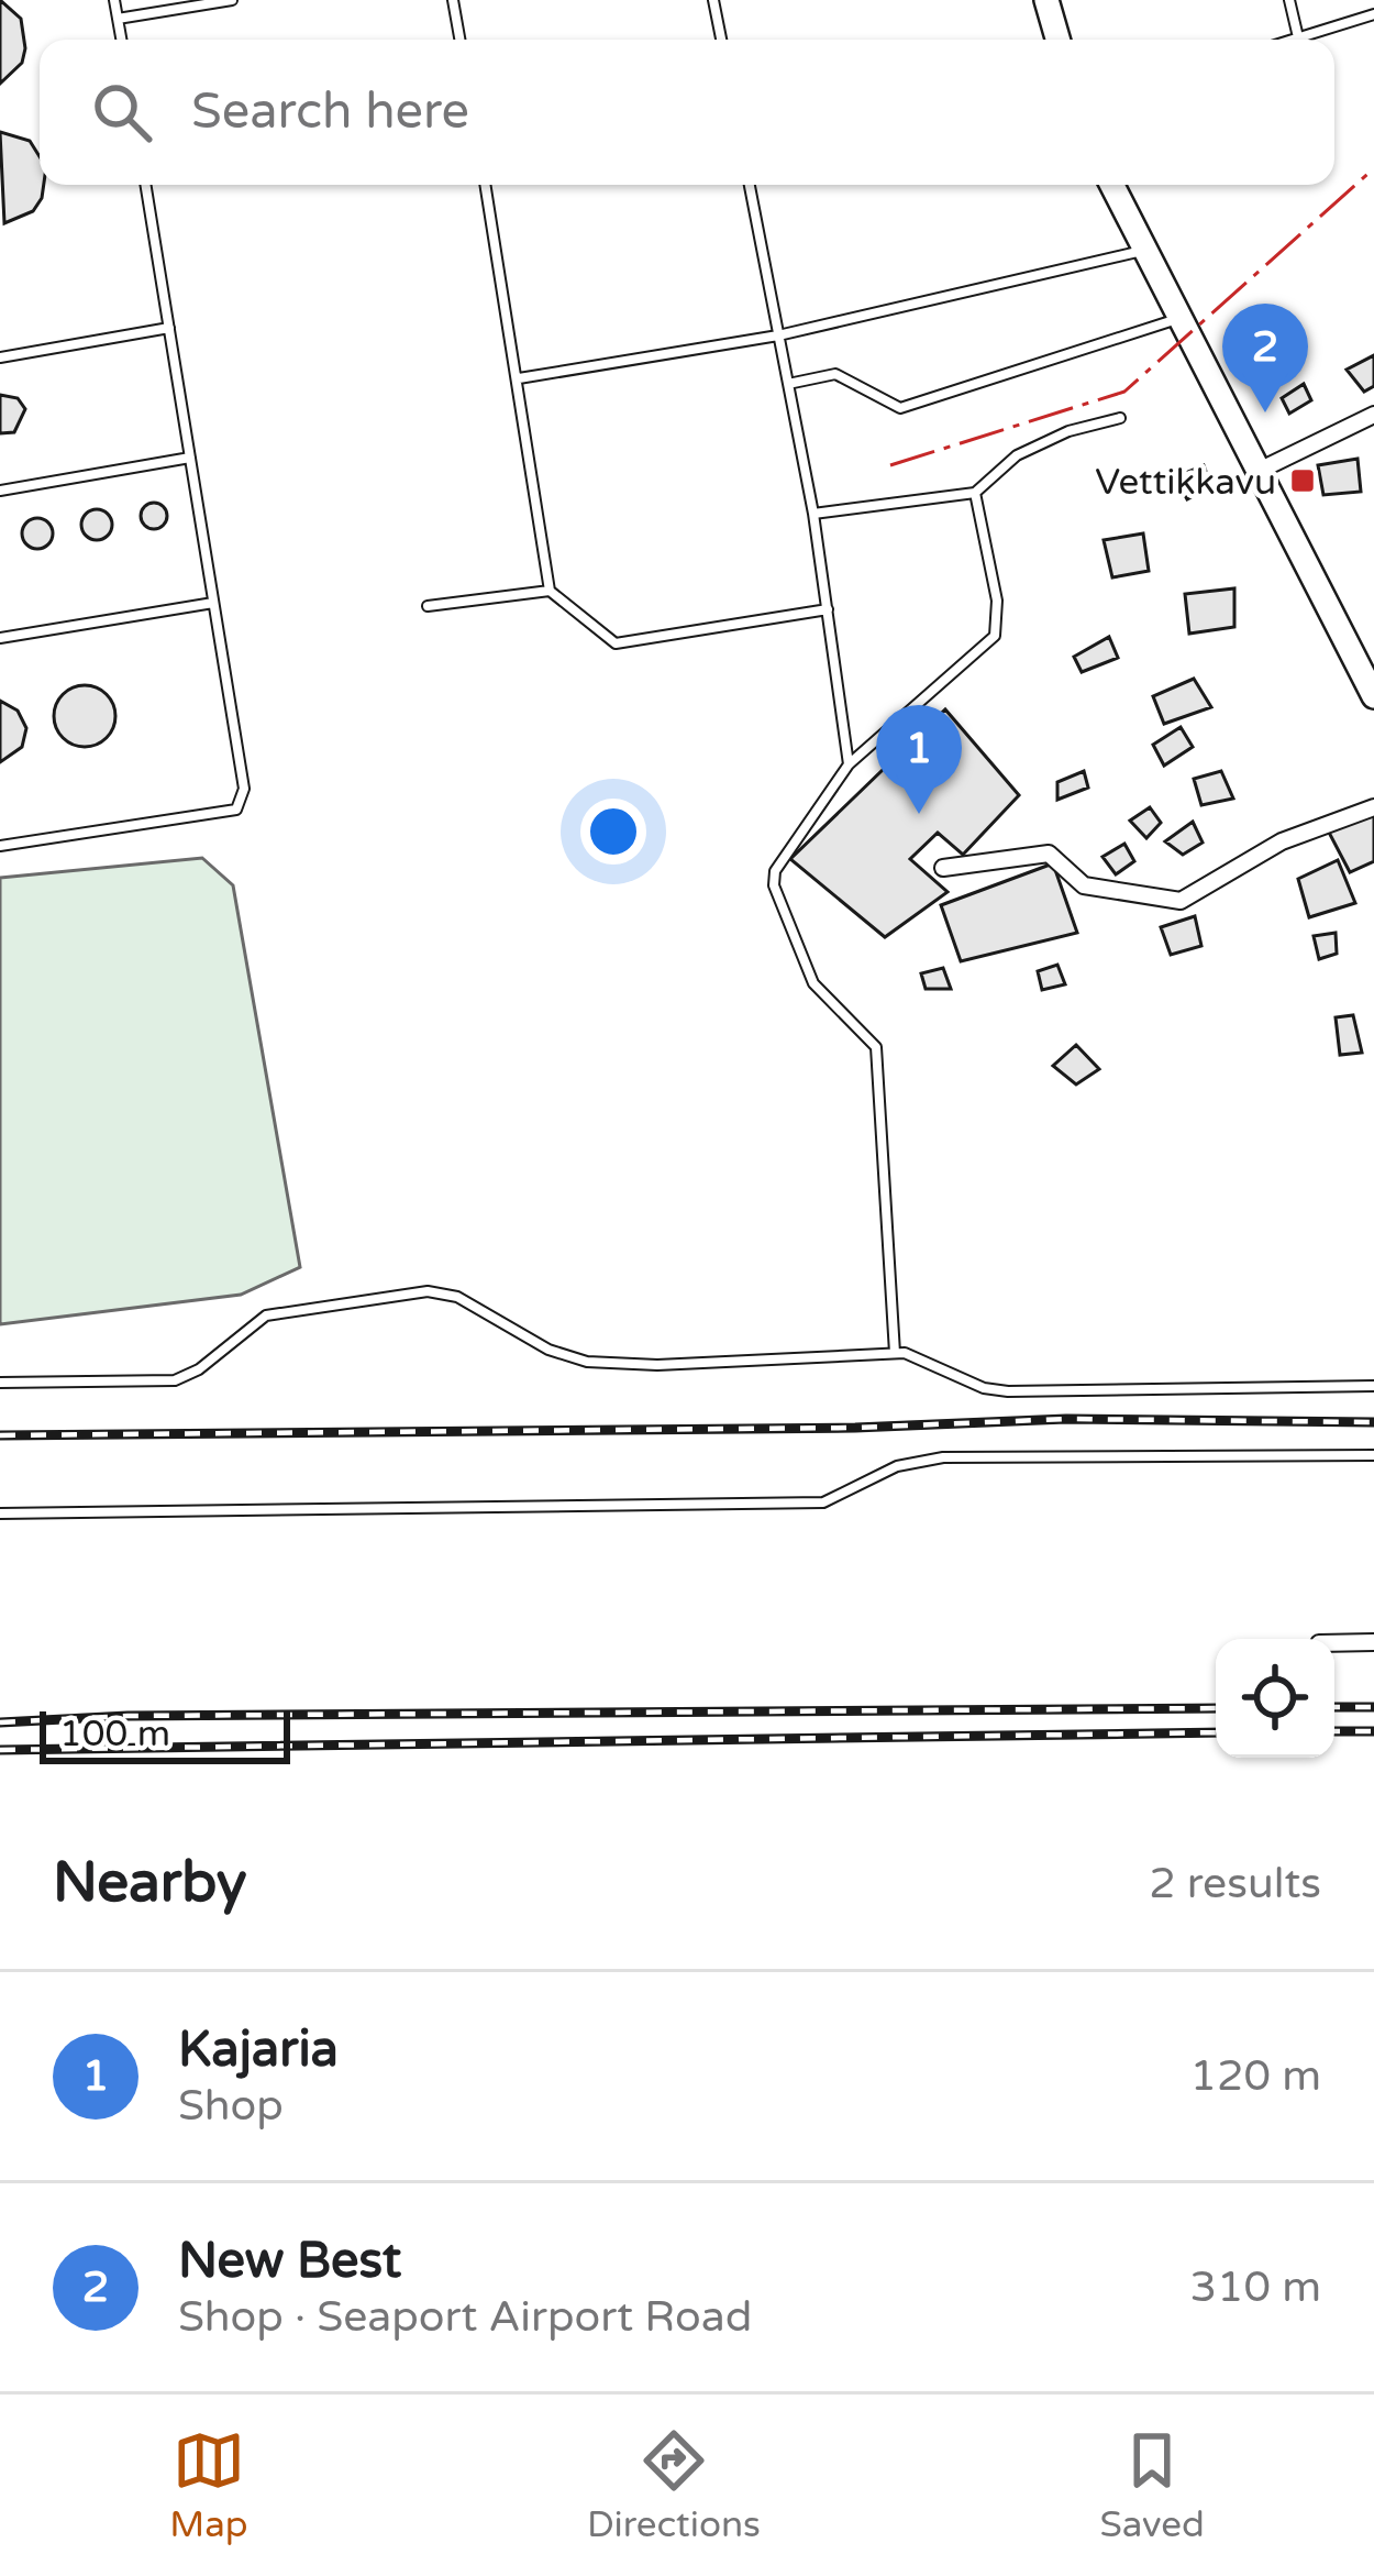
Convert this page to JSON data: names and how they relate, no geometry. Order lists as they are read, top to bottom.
{
  "places": {
    "transit": ["Vettikkavu"]
  },
  "scale_bar": "100 m",
  "page": {
    "search": "Search here",
    "pins": ["2", "1"],
    "scale": "100 m",
    "heading": ["Nearby", "2 results"],
    "list": [
      {
        "mark": "1",
        "name": "Kajaria",
        "note": "Shop",
        "value": "120 m"
      },
      {
        "mark": "2",
        "name": "New Best",
        "note": "Shop · Seaport Airport Road",
        "value": "310 m"
      }
    ],
    "nav": ["Map", "Directions", "Saved"]
  }
}
